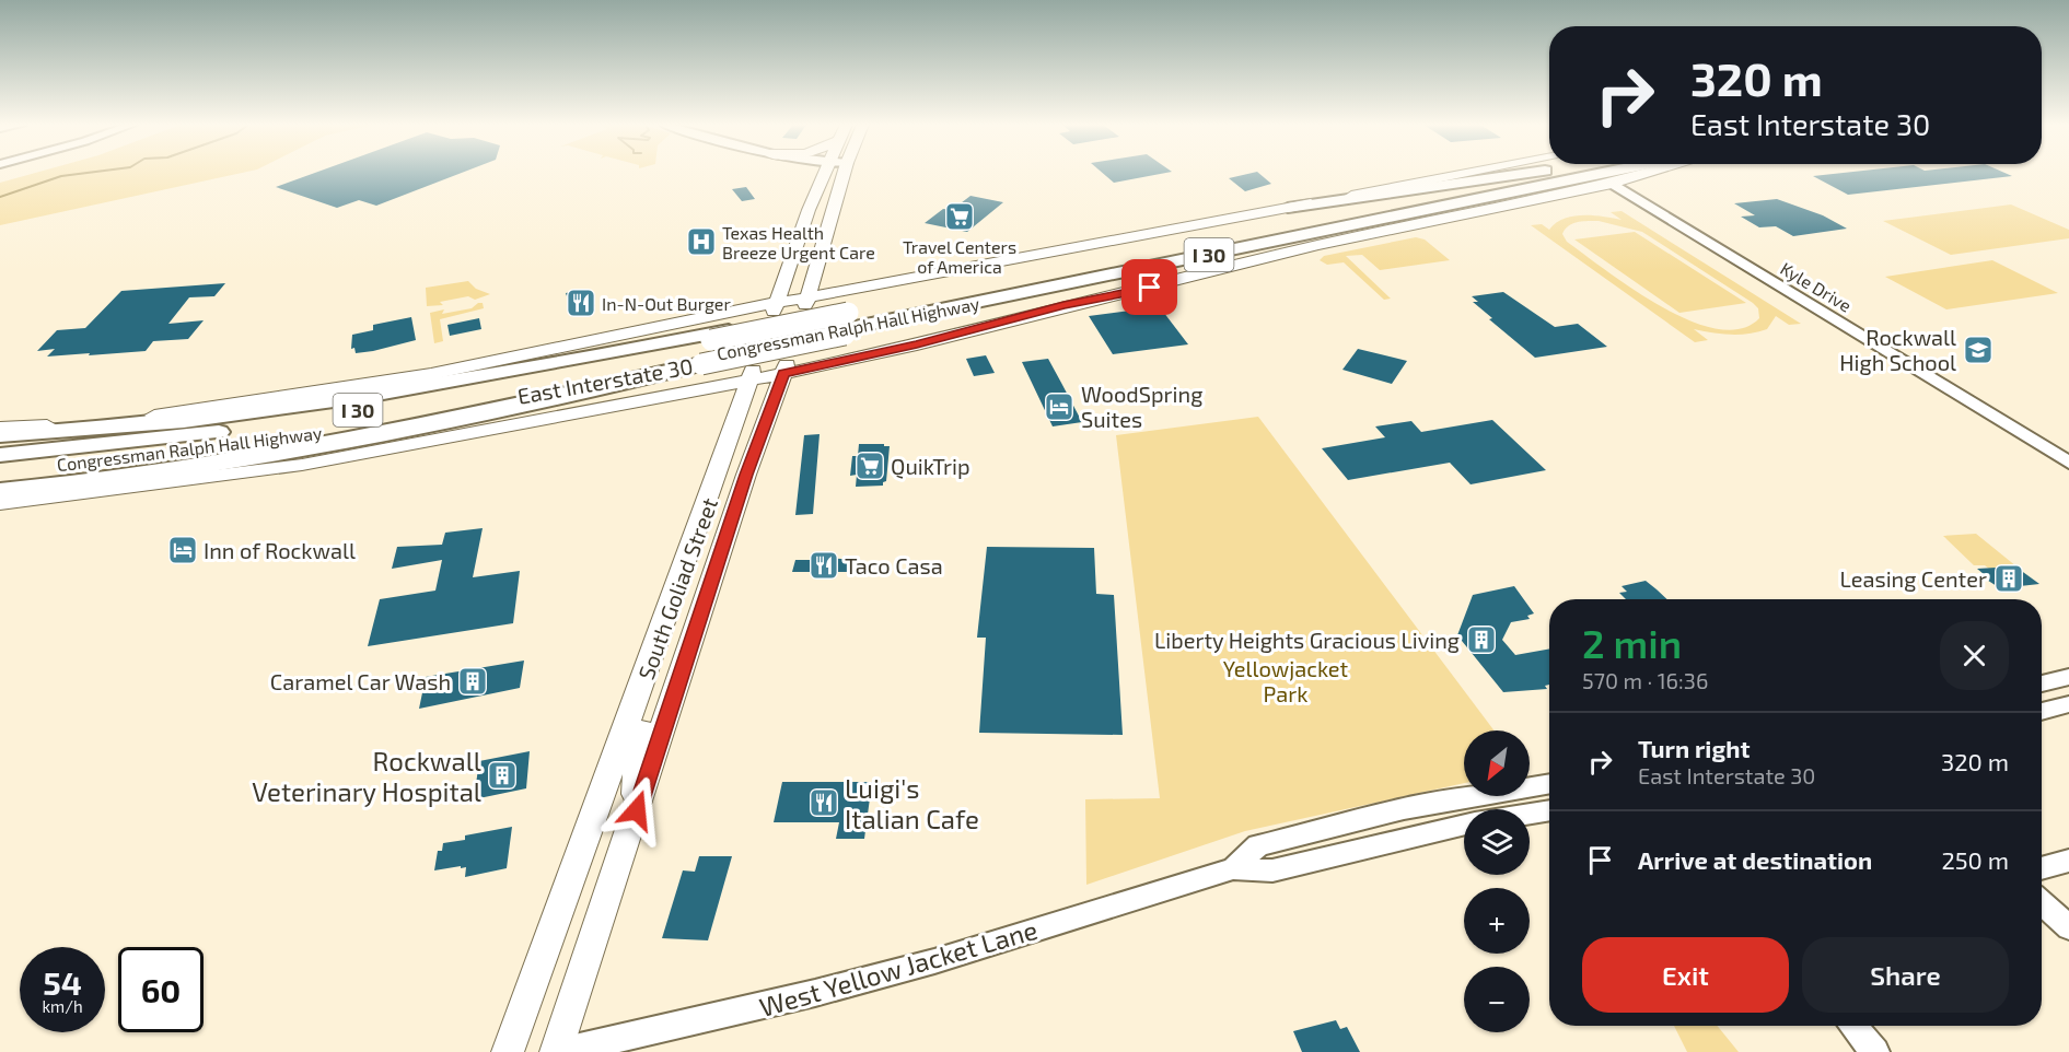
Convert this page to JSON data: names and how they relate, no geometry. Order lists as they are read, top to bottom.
{
  "streets": {
    "highway": ["I 30", "Congressman Ralph Hall Highway"],
    "main road": ["East Interstate 30", "South Goliad Street"],
    "street": ["Kyle Drive", "West Yellow Jacket Lane"]
  },
  "crossings": [
    ["Kyle Drive", "East Interstate 30"],
    ["East Interstate 30", "South Goliad Street"],
    ["South Goliad Street", "West Yellow Jacket Lane"]
  ],
  "parks": ["Yellowjacket Park"],
  "places": {
    "supermarket": ["Travel Centers of America", "QuikTrip"],
    "hospital": ["Texas Health Breeze Urgent Care"],
    "restaurant": ["In-N-Out Burger", "Taco Casa", "Luigi's Italian Cafe"],
    "school or university": ["Rockwall High School"],
    "hotel": ["WoodSpring Suites", "Inn of Rockwall"],
    "building": [
      "Leasing Center",
      "Liberty Heights Gracious Living",
      "Caramel Car Wash",
      "Rockwall Veterinary Hospital"
    ]
  },
  "north": "bottom left",
  "page": {
    "turn": ["320 m", "East Interstate 30"],
    "heading": ["2 min", "570 m · 16:36"],
    "list": [
      {
        "name": "Turn right",
        "note": "East Interstate 30",
        "value": "320 m"
      },
      {
        "name": "Arrive at destination",
        "value": "250 m"
      }
    ],
    "map_buttons": ["+", "−"],
    "buttons": ["Exit", "Share"],
    "speed": "54 km/h",
    "limit": "60"
  }
}
